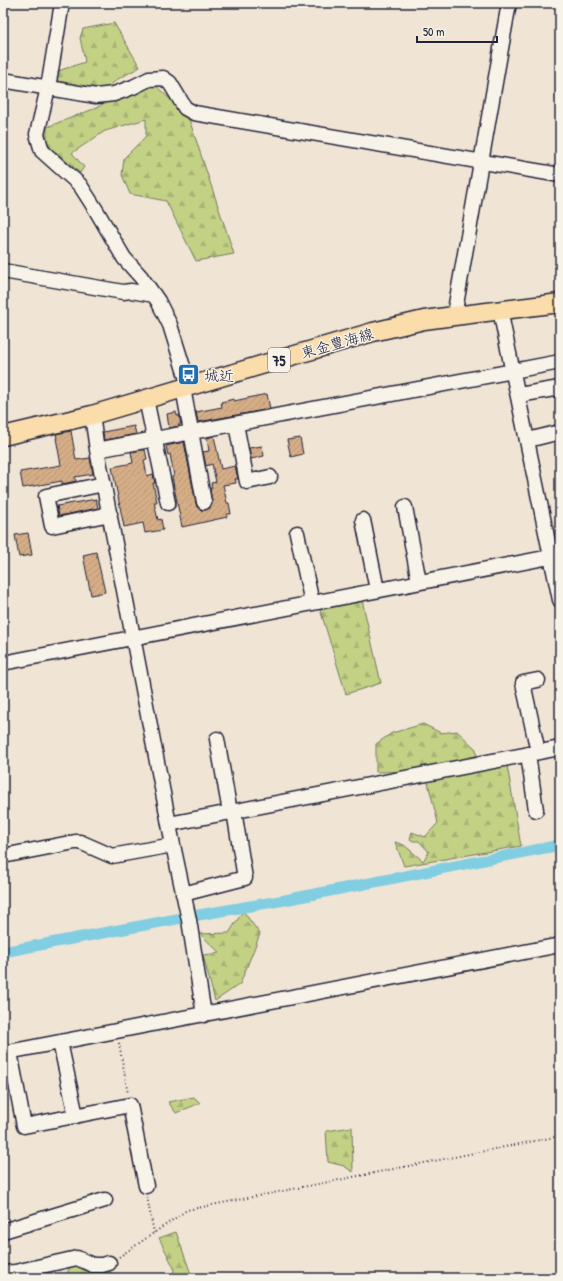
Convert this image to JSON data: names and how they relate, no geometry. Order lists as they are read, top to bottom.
{
  "streets": {
    "main road": ["東金豊海線", "75"]
  },
  "places": {
    "bus stop": ["城近"]
  },
  "scale_bar": "50 m"
}
